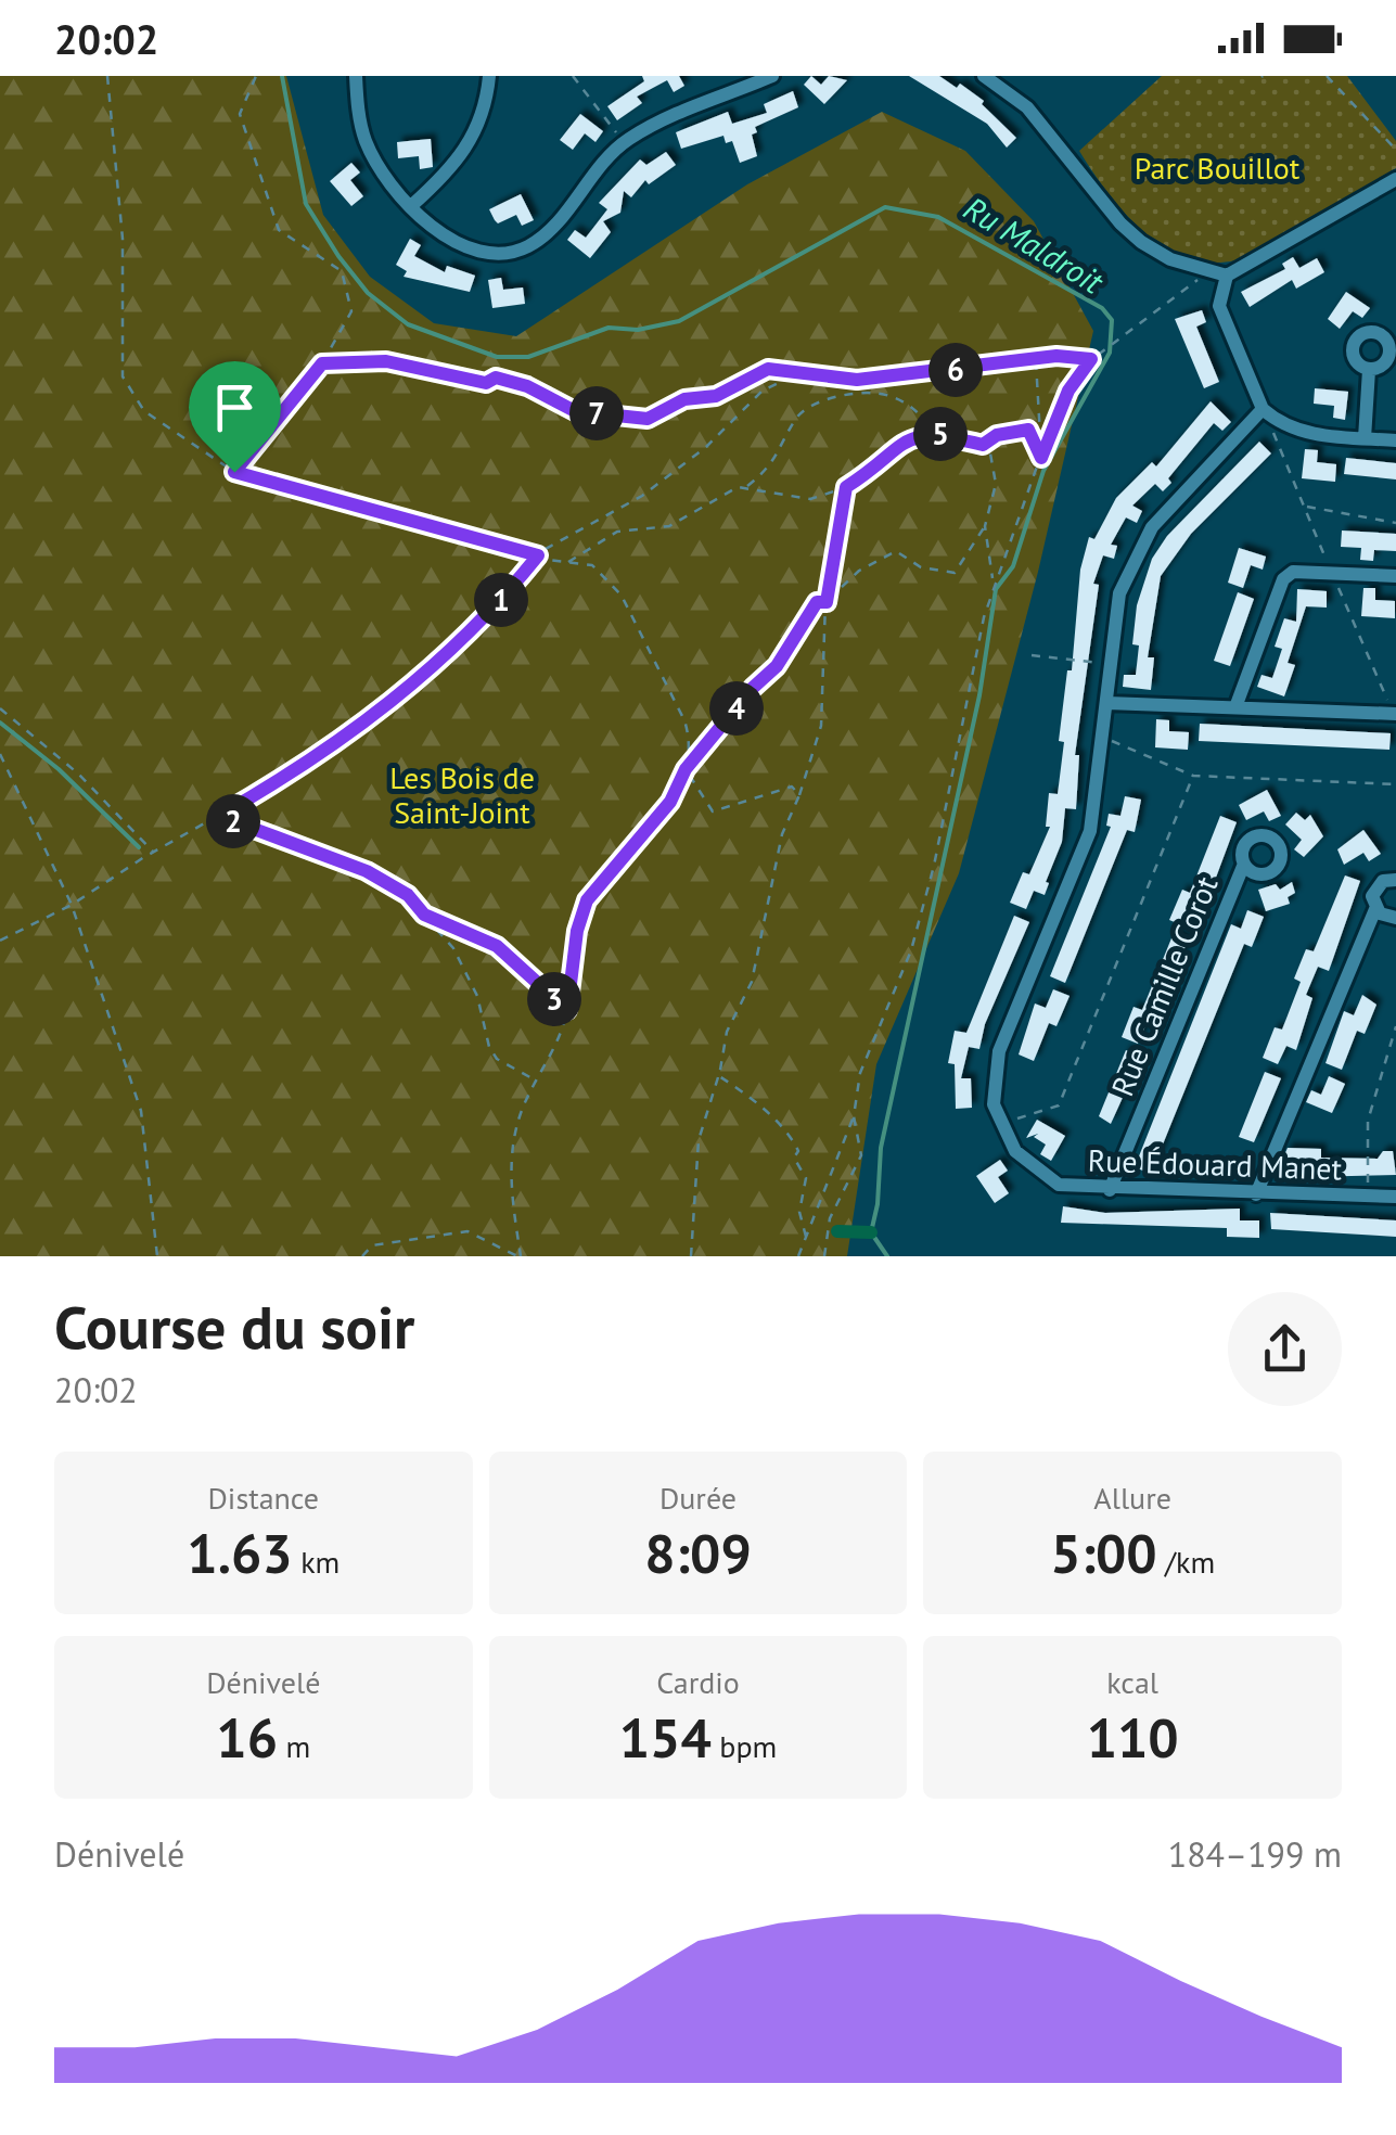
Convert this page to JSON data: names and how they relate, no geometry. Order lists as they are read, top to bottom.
{
  "streets": {
    "street": ["Rue Camille Corot", "Rue Édouard Manet"]
  },
  "crossings": [
    ["Rue Camille Corot", "Rue Édouard Manet"]
  ],
  "water": ["Ru Maldroit"],
  "parks": ["Parc Bouillot", "Les Bois de Saint-Joint"],
  "page": {
    "status": "20:02",
    "pins": [
      "6",
      "7",
      "5",
      "1",
      "4",
      "2",
      "3"
    ],
    "heading": ["Course du soir", "20:02"],
    "stats": [
      ["Distance", "1.63 km"],
      ["Durée", "8:09"],
      ["Allure", "5:00 /km"],
      ["Dénivelé", "16 m"],
      ["Cardio", "154 bpm"],
      ["kcal", "110"]
    ],
    "chart": ["Dénivelé", "184–199 m"]
  }
}
